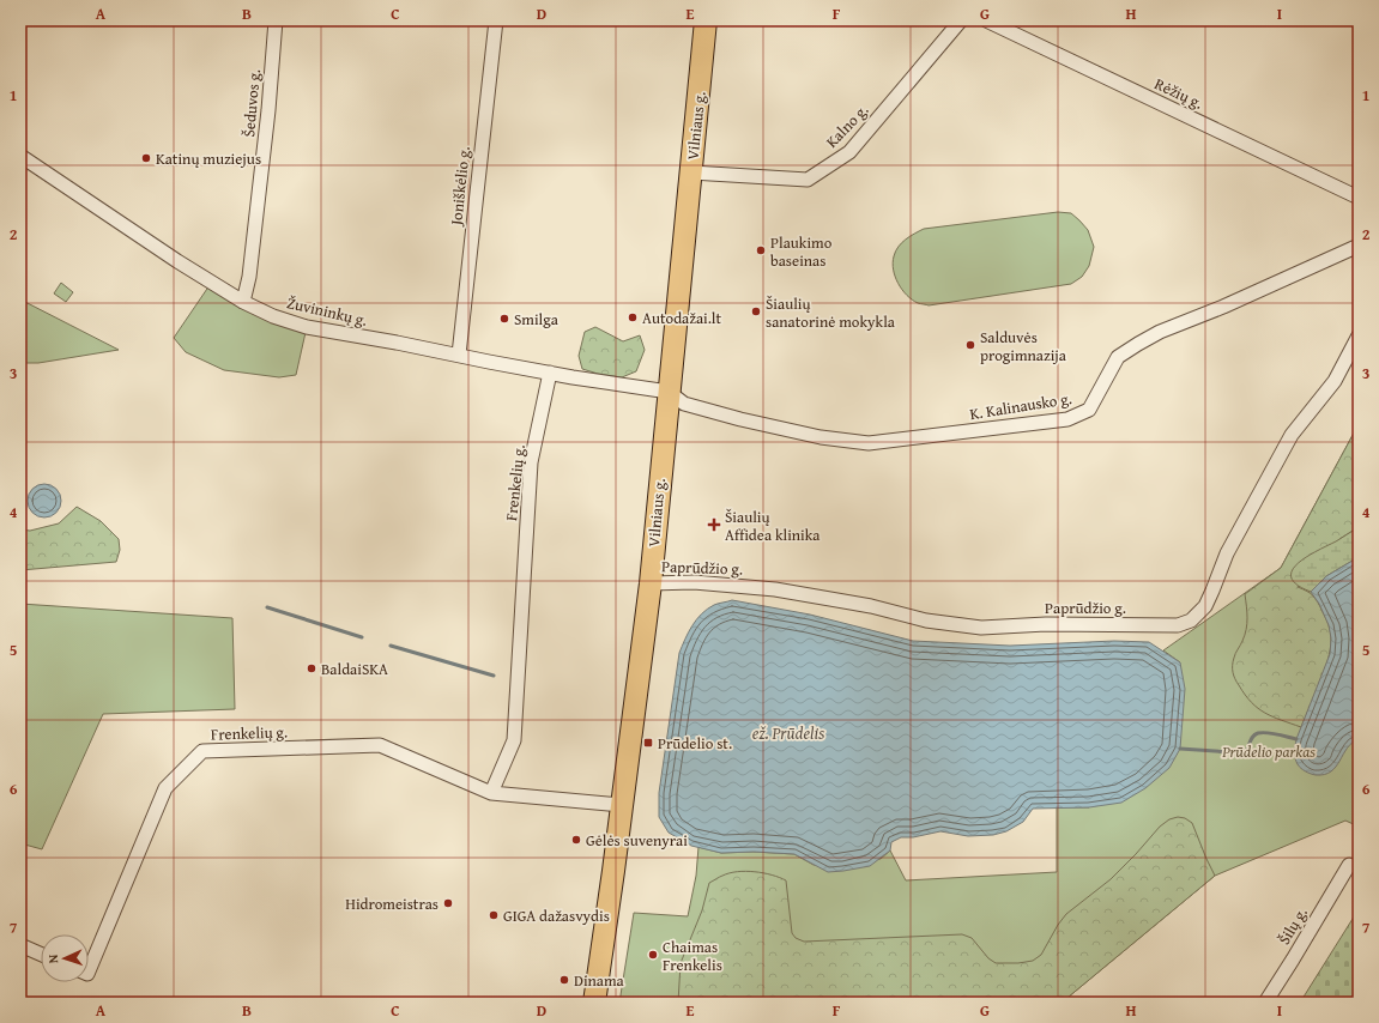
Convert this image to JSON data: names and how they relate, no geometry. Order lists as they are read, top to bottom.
{
  "streets": {
    "highway": ["Vilniaus g."],
    "street": [
      "Rėžių g.",
      "Šeduvos g.",
      "Kalno g.",
      "Joniškėlio g.",
      "Žuvininkų g.",
      "K. Kalinausko g.",
      "Frenkelių g.",
      "Paprūdžio g.",
      "Šilų g."
    ]
  },
  "crossings": [
    ["Šeduvos g.", "Žuvininkų g."],
    ["Vilniaus g.", "Kalno g."],
    ["Vilniaus g.", "Žuvininkų g."],
    ["Vilniaus g.", "K. Kalinausko g."],
    ["Vilniaus g.", "Frenkelių g."],
    ["Vilniaus g.", "Paprūdžio g."],
    ["Joniškėlio g.", "Žuvininkų g."],
    ["Žuvininkų g.", "K. Kalinausko g."],
    ["Žuvininkų g.", "Frenkelių g."]
  ],
  "water": ["ež. Prūdelis"],
  "parks": ["Prūdelio parkas"],
  "places": {
    "other": [
      "Katinų muziejus",
      "Plaukimo baseinas",
      "Šiaulių sanatorinė mokykla",
      "Autodažai.lt",
      "Smilga",
      "Salduvės progimnazija",
      "BaldaiSKA",
      "Gėlės suvenyrai",
      "Hidromeistras",
      "GIGA dažasvydis",
      "Chaimas Frenkelis",
      "Dinama"
    ],
    "health": ["Šiaulių Affidea klinika"],
    "transit": ["Prūdelio st."]
  },
  "north": "left",
  "grid": {
    "columns": [
      "A",
      "B",
      "C",
      "D",
      "E",
      "F",
      "G",
      "H",
      "I"
    ],
    "rows": [
      "1",
      "2",
      "3",
      "4",
      "5",
      "6",
      "7"
    ]
  }
}
